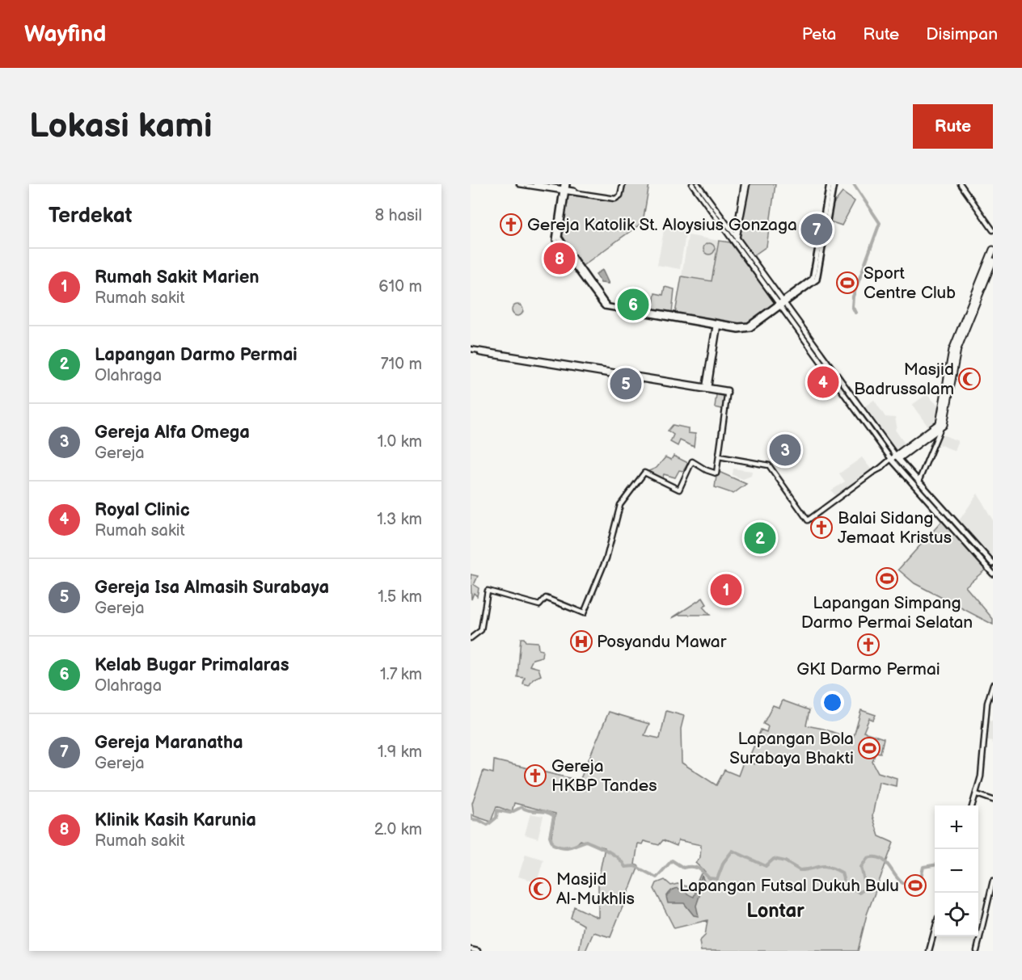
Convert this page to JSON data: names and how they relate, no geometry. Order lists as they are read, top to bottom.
{
  "districts": ["Lontar"],
  "places": {
    "church": [
      "Gereja Katolik St. Aloysius Gonzaga",
      "Balai Sidang Jemaat Kristus",
      "GKI Darmo Permai",
      "Gereja HKBP Tandes"
    ],
    "sports": [
      "Sport Centre Club",
      "Lapangan Simpang Darmo Permai Selatan",
      "Lapangan Bola Surabaya Bhakti",
      "Lapangan Futsal Dukuh Bulu"
    ],
    "mosque": ["Masjid Badrussalam", "Masjid Al-Mukhlis"],
    "hospital": ["Posyandu Mawar"]
  },
  "page": {
    "header": "Wayfind",
    "nav": ["Peta", "Rute", "Disimpan"],
    "buttons": "Rute",
    "title": "Lokasi kami",
    "heading": ["Terdekat", "8 hasil"],
    "pins": [
      "7",
      "8",
      "6",
      "4",
      "5",
      "3",
      "2",
      "1"
    ],
    "list": [
      {
        "mark": "1",
        "name": "Rumah Sakit Marien",
        "note": "Rumah sakit",
        "value": "610 m"
      },
      {
        "mark": "2",
        "name": "Lapangan Darmo Permai",
        "note": "Olahraga",
        "value": "710 m"
      },
      {
        "mark": "3",
        "name": "Gereja Alfa Omega",
        "note": "Gereja",
        "value": "1.0 km"
      },
      {
        "mark": "4",
        "name": "Royal Clinic",
        "note": "Rumah sakit",
        "value": "1.3 km"
      },
      {
        "mark": "5",
        "name": "Gereja Isa Almasih Surabaya",
        "note": "Gereja",
        "value": "1.5 km"
      },
      {
        "mark": "6",
        "name": "Kelab Bugar Primalaras",
        "note": "Olahraga",
        "value": "1.7 km"
      },
      {
        "mark": "7",
        "name": "Gereja Maranatha",
        "note": "Gereja",
        "value": "1.9 km"
      },
      {
        "mark": "8",
        "name": "Klinik Kasih Karunia",
        "note": "Rumah sakit",
        "value": "2.0 km"
      }
    ],
    "map_buttons": ["+", "−"]
  }
}
